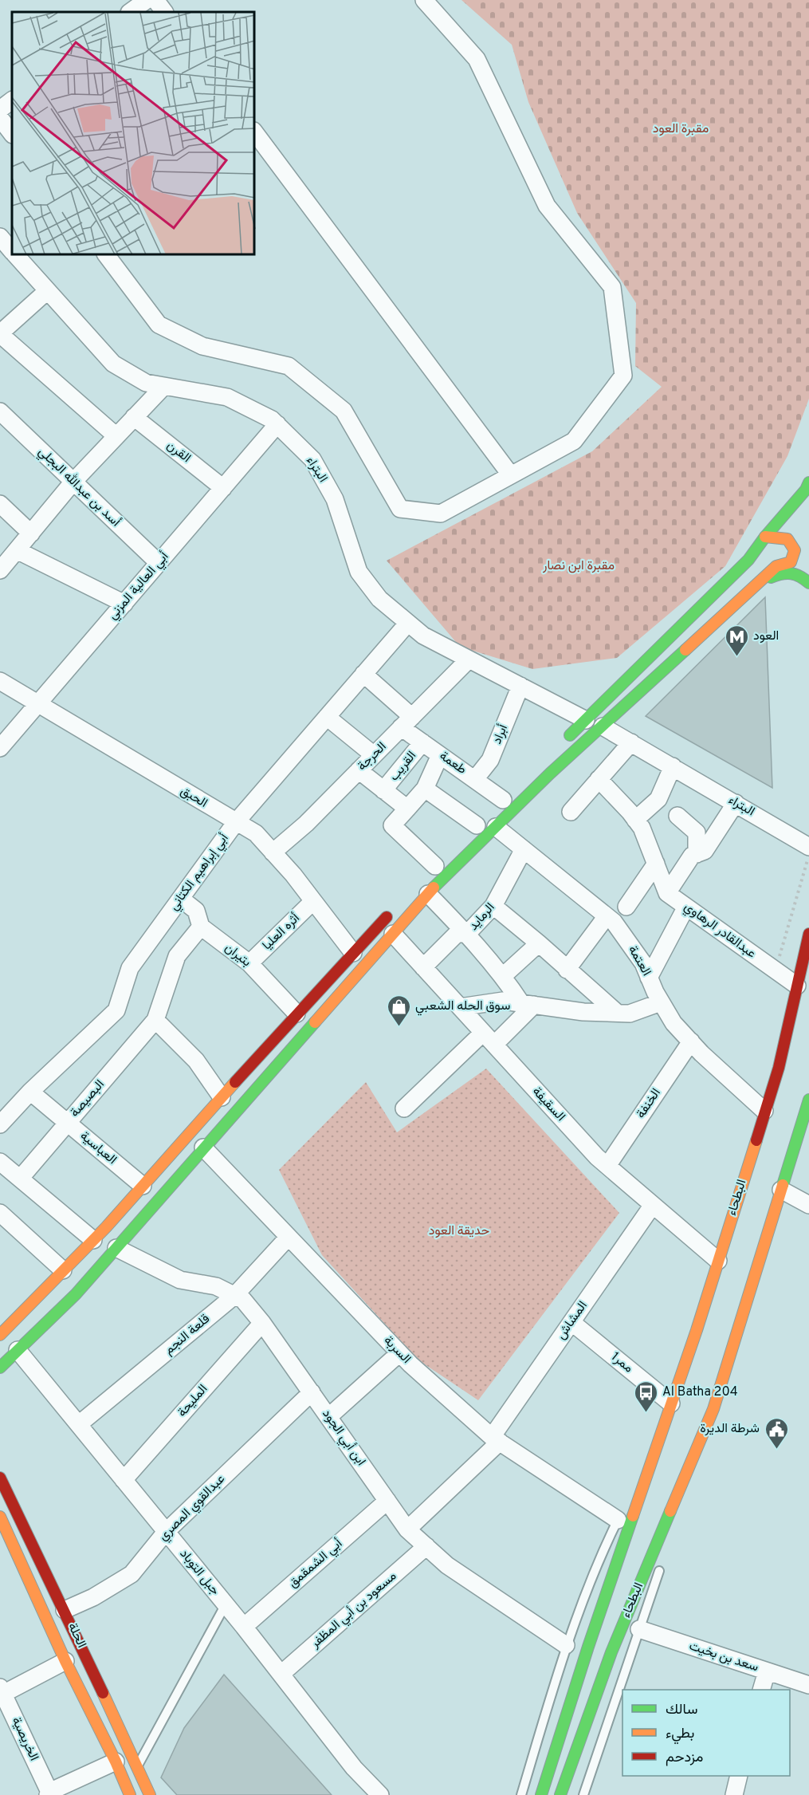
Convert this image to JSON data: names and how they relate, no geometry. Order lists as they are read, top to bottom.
{
  "streets": {
    "main road": ["البطحاء", "الحلة"],
    "street": [
      "القرن",
      "البتراء",
      "أسد بن عبدالله البجلي",
      "أبي العالية المزني",
      "أبراد",
      "الحرجة",
      "طعمة",
      "القريب",
      "الحبق",
      "أبي إبراهيم الكتاني",
      "الرمايد",
      "عبدالقادر الرهاوي",
      "أثره العليا",
      "بتيران",
      "العتمة",
      "البصيصة",
      "الخنفة",
      "السقيفة",
      "العباسية",
      "المشاش",
      "قلعة النجم",
      "السربة",
      "ممر1",
      "المليحة",
      "ابن أبي الجود",
      "عبدالقوي المصري",
      "أبي الشمقمق",
      "جبل التوباد",
      "مسعود بن أبي المظفر",
      "سعد بن بخيت",
      "الخريصية"
    ]
  },
  "crossings": [
    ["القرن", "أبي العالية المزني"],
    ["البتراء", "أبي العالية المزني"],
    ["البتراء", "أبراد"],
    ["البتراء", "الحرجة"],
    ["البتراء", "أبي إبراهيم الكتاني"],
    ["أسد بن عبدالله البجلي", "أبي العالية المزني"],
    ["أبي العالية المزني", "الحبق"],
    ["أبراد", "طعمة"],
    ["الحرجة", "طعمة"],
    ["الحرجة", "الحبق"],
    ["طعمة", "القريب"],
    ["طعمة", "أبي إبراهيم الكتاني"],
    ["الحبق", "أبي إبراهيم الكتاني"],
    ["الحبق", "أثره العليا"],
    ["أبي إبراهيم الكتاني", "بتيران"],
    ["أبي إبراهيم الكتاني", "العباسية"],
    ["الرمايد", "العتمة"],
    ["الرمايد", "السقيفة"],
    ["عبدالقادر الرهاوي", "البطحاء"],
    ["أثره العليا", "بتيران"],
    ["بتيران", "البصيصة"],
    ["العتمة", "الخنفة"],
    ["العتمة", "البطحاء"],
    ["البصيصة", "العباسية"],
    ["الخنفة", "السقيفة"],
    ["السقيفة", "البطحاء"],
    ["السقيفة", "المشاش"],
    ["البطحاء", "ممر1"],
    ["البطحاء", "سعد بن بخيت"],
    ["المشاش", "السربة"],
    ["المشاش", "ممر1"],
    ["المشاش", "ابن أبي الجود"],
    ["قلعة النجم", "السربة"],
    ["قلعة النجم", "ابن أبي الجود"],
    ["قلعة النجم", "جبل التوباد"],
    ["المليحة", "ابن أبي الجود"],
    ["المليحة", "جبل التوباد"],
    ["ابن أبي الجود", "عبدالقوي المصري"],
    ["ابن أبي الجود", "أبي الشمقمق"],
    ["ابن أبي الجود", "مسعود بن أبي المظفر"],
    ["عبدالقوي المصري", "جبل التوباد"],
    ["عبدالقوي المصري", "الحلة"],
    ["أبي الشمقمق", "جبل التوباد"],
    ["جبل التوباد", "مسعود بن أبي المظفر"]
  ],
  "parks": ["مقبرة العود", "مقبرة ابن نصار", "حديقة العود"],
  "places": {
    "metro station": ["العود"],
    "shop": ["سوق الحله الشعبي"],
    "bus stop": ["Al Batha 204"],
    "public building": ["شرطة الديرة"]
  },
  "legend": ["سالك", "بطيء", "مزدحم"]
}
